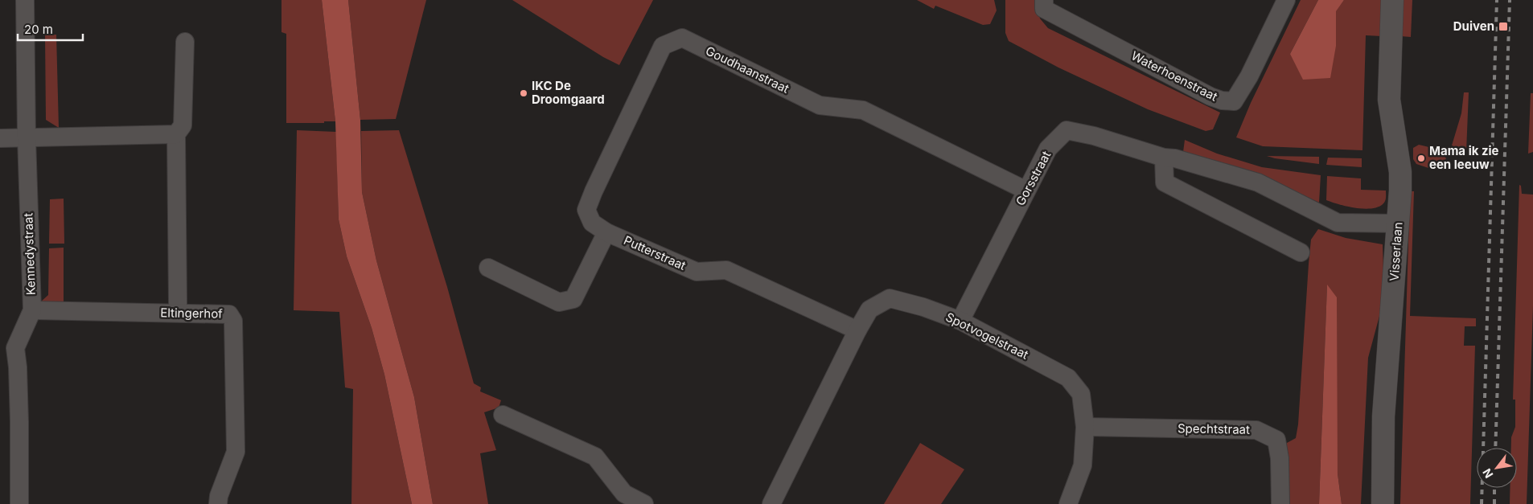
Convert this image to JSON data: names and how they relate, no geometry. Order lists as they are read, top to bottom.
{
  "streets": {
    "street": [
      "Goudhaanstraat",
      "Waterhoenstraat",
      "Gorsstraat",
      "Visserlaan",
      "Putterstraat",
      "Kennedystraat",
      "Eltingerhof",
      "Spotvogelstraat",
      "Spechtstraat"
    ]
  },
  "crossings": [
    ["Goudhaanstraat", "Gorsstraat"],
    ["Goudhaanstraat", "Putterstraat"],
    ["Gorsstraat", "Visserlaan"],
    ["Gorsstraat", "Spotvogelstraat"],
    ["Putterstraat", "Spotvogelstraat"],
    ["Kennedystraat", "Eltingerhof"],
    ["Spotvogelstraat", "Spechtstraat"]
  ],
  "places": {
    "transit": ["Duiven"],
    "other": ["IKC De Droomgaard", "Mama ik zie een leeuw"]
  },
  "scale_bar": "20 m",
  "north": "bottom left"
}
